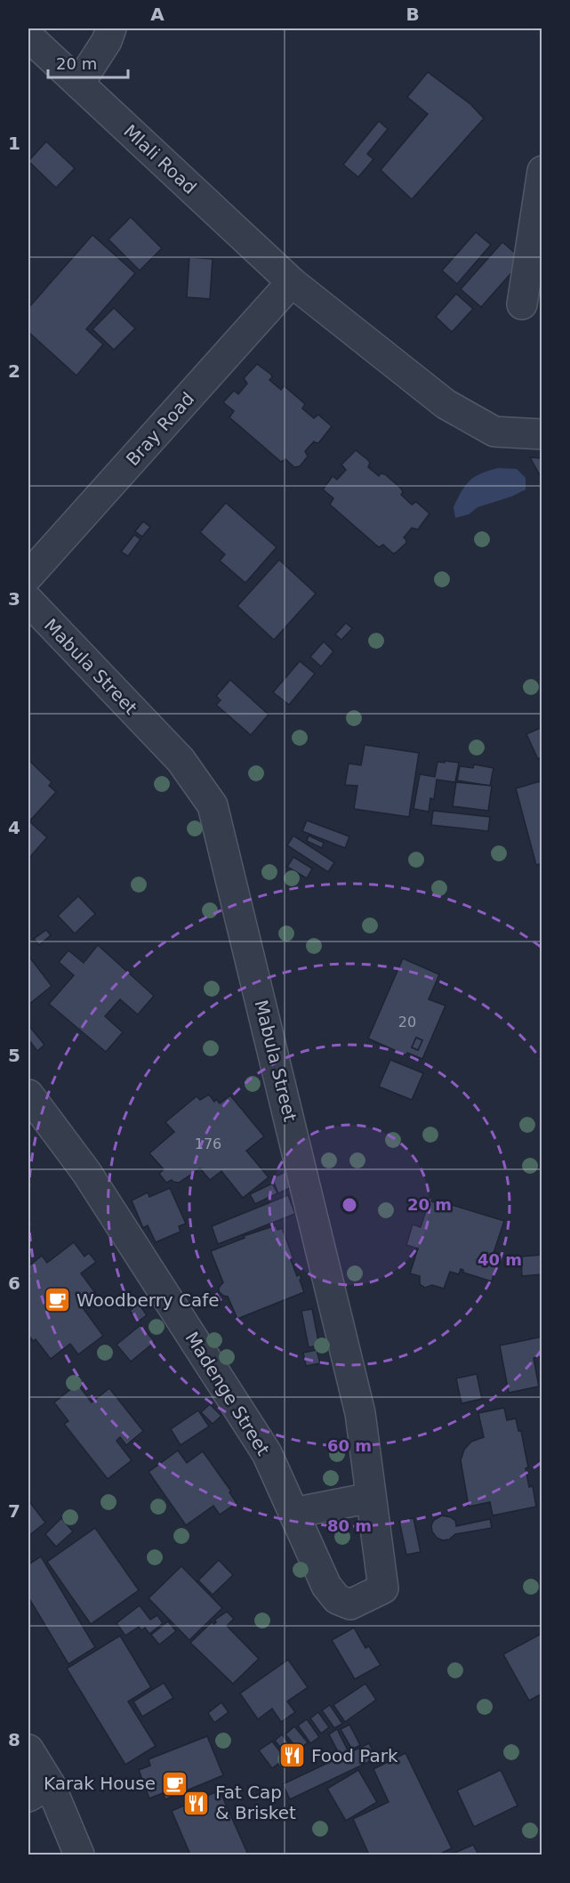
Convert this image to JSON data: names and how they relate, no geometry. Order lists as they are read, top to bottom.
{
  "streets": {
    "street": [
      "Mlali Road",
      "Bray Road",
      "Mabula Street",
      "Madenge Street"
    ]
  },
  "crossings": [
    ["Mlali Road", "Bray Road"],
    ["Mabula Street", "Madenge Street"]
  ],
  "places": {
    "cafe": ["Woodberry Cafe", "Karak House"],
    "restaurant": ["Food Park", "Fat Cap & Brisket"]
  },
  "house_numbers": ["20", "176"],
  "scale_bar": "20 m",
  "grid": {
    "columns": ["A", "B"],
    "rows": [
      "1",
      "2",
      "3",
      "4",
      "5",
      "6",
      "7",
      "8"
    ]
  },
  "rings": [
    "20 m",
    "40 m",
    "60 m",
    "80 m"
  ]
}
